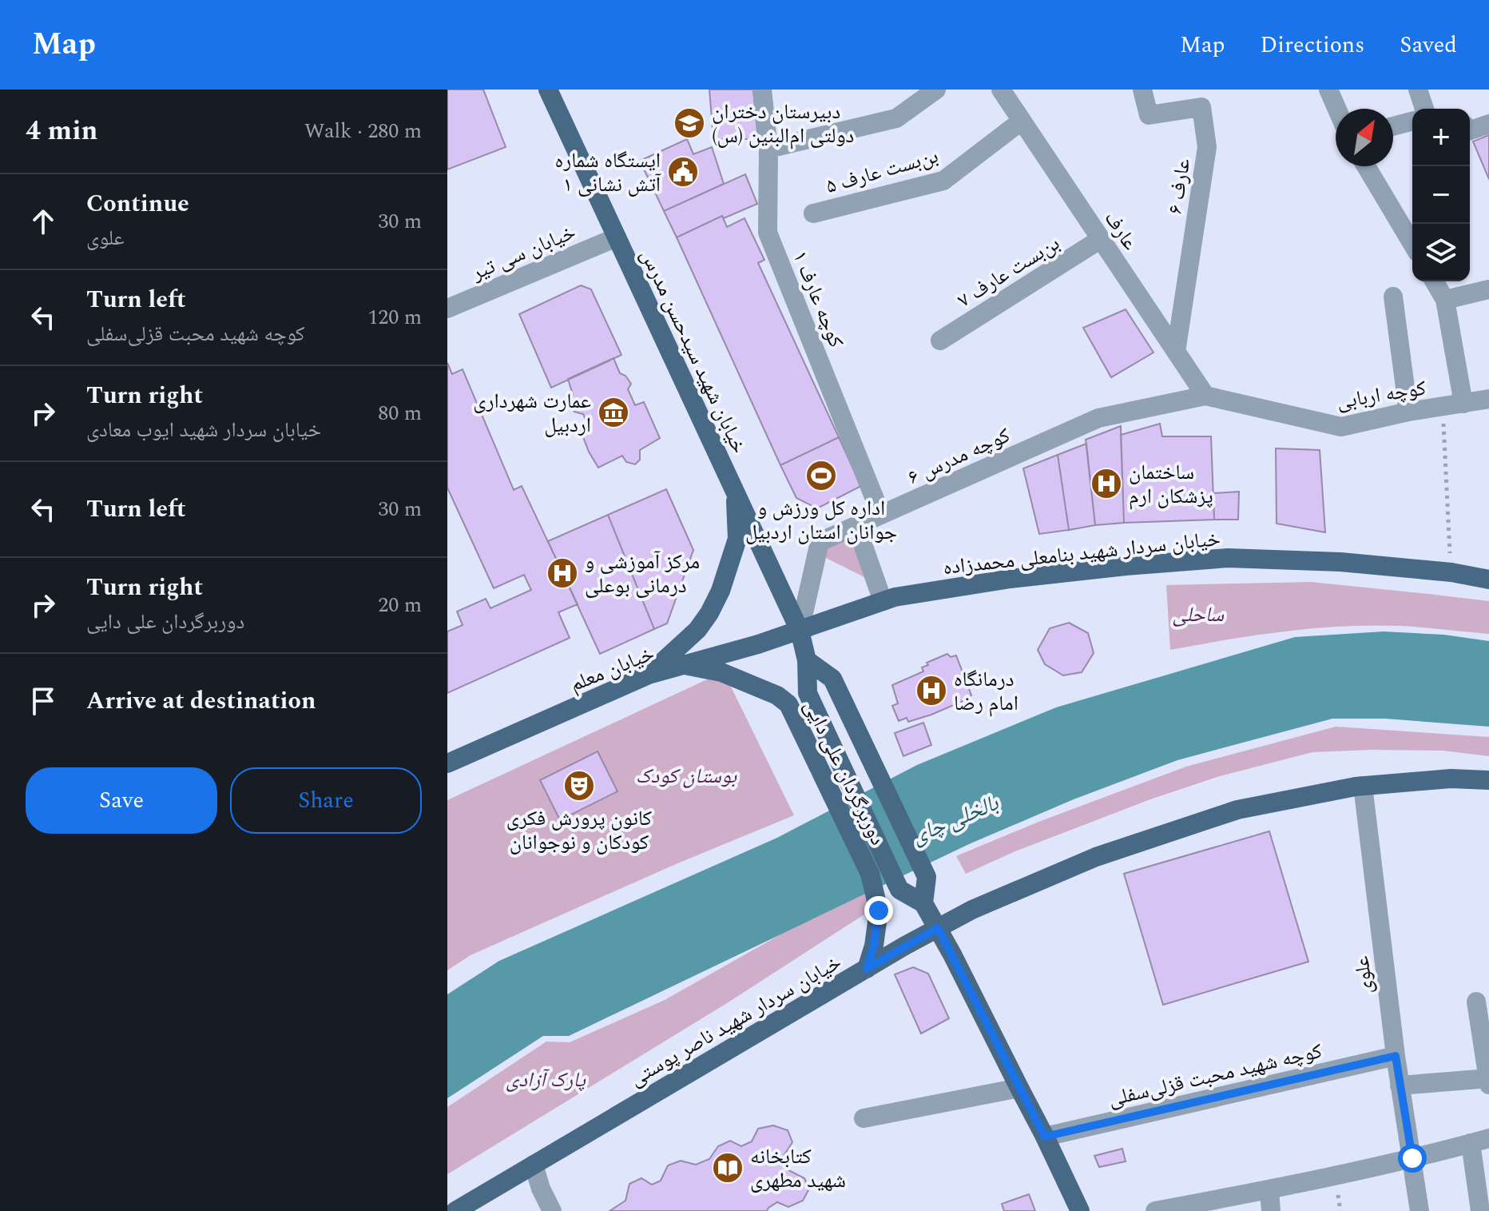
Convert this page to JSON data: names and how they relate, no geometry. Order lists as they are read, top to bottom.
{
  "streets": {
    "main road": [
      "خیابان شهید سیدحسن مدرس",
      "خیابان سردار شهید بنامعلی محمدزاده",
      "خیابان معلم",
      "دوربرگردان علی دایی",
      "خیابان سردار شهید ناصر پوستی"
    ],
    "street": [
      "بن‌بست عارف ۵",
      "عارف ۶",
      "عارف",
      "خیابان سی تیر",
      "بن‌بست عارف ۷",
      "کوچه عارف ۱",
      "کوچه اربابی",
      "کوچه مدرس ۶",
      "علوی",
      "کوچه شهید محبت قزلی‌سفلی"
    ]
  },
  "crossings": [
    ["بن‌بست عارف ۵", "عارف"],
    ["عارف ۶", "عارف"],
    ["عارف", "بن‌بست عارف ۷"],
    ["عارف", "کوچه اربابی"],
    ["عارف", "کوچه مدرس ۶"],
    ["خیابان سی تیر", "خیابان شهید سیدحسن مدرس"],
    ["کوچه عارف ۱", "کوچه مدرس ۶"],
    ["خیابان شهید سیدحسن مدرس", "کوچه مدرس ۶"],
    ["خیابان شهید سیدحسن مدرس", "خیابان سردار شهید بنامعلی محمدزاده"],
    ["خیابان شهید سیدحسن مدرس", "خیابان معلم"],
    ["کوچه اربابی", "کوچه مدرس ۶"],
    ["کوچه مدرس ۶", "خیابان سردار شهید بنامعلی محمدزاده"],
    ["کوچه مدرس ۶", "خیابان معلم"],
    ["خیابان سردار شهید بنامعلی محمدزاده", "خیابان معلم"],
    ["خیابان معلم", "دوربرگردان علی دایی"],
    ["دوربرگردان علی دایی", "خیابان سردار شهید ناصر پوستی"],
    ["علوی", "خیابان سردار شهید ناصر پوستی"],
    ["علوی", "کوچه شهید محبت قزلی‌سفلی"]
  ],
  "water": ["بالخلی چای"],
  "parks": ["ساحلی", "بوستان کودک", "پارک آزادی"],
  "places": {
    "school or university": ["دبیرستان دختران دولتی ام‌البنین (س)"],
    "public building": ["ایستگاه شماره ۱ آتش نشانی"],
    "museum": ["عمارت شهرداری اردبیل"],
    "sports": ["اداره کل ورزش و جوانان استان اردبیل"],
    "hospital": ["ساختمان پزشکان ارم", "مرکز آموزشی و درمانی بوعلی", "درمانگاه امام رضا"],
    "theatre": ["کانون پرورش فکری کودکان و نوجوانان"],
    "library": ["کتابخانه شهید مطهری"]
  },
  "north": "top right",
  "page": {
    "header": "Map",
    "nav": ["Map", "Directions", "Saved"],
    "heading": ["4 min", "Walk · 280 m"],
    "map_buttons": ["+", "−"],
    "list": [
      ["Continue", "علوی", "30 m"],
      ["Turn left", "کوچه شهید محبت قزلی‌سفلی", "120 m"],
      ["Turn right", "خیابان سردار شهید ایوب معادی", "80 m"],
      ["Turn left", "30 m"],
      ["Turn right", "دوربرگردان علی دایی", "20 m"],
      "Arrive at destination"
    ],
    "buttons": ["Save", "Share"]
  }
}
